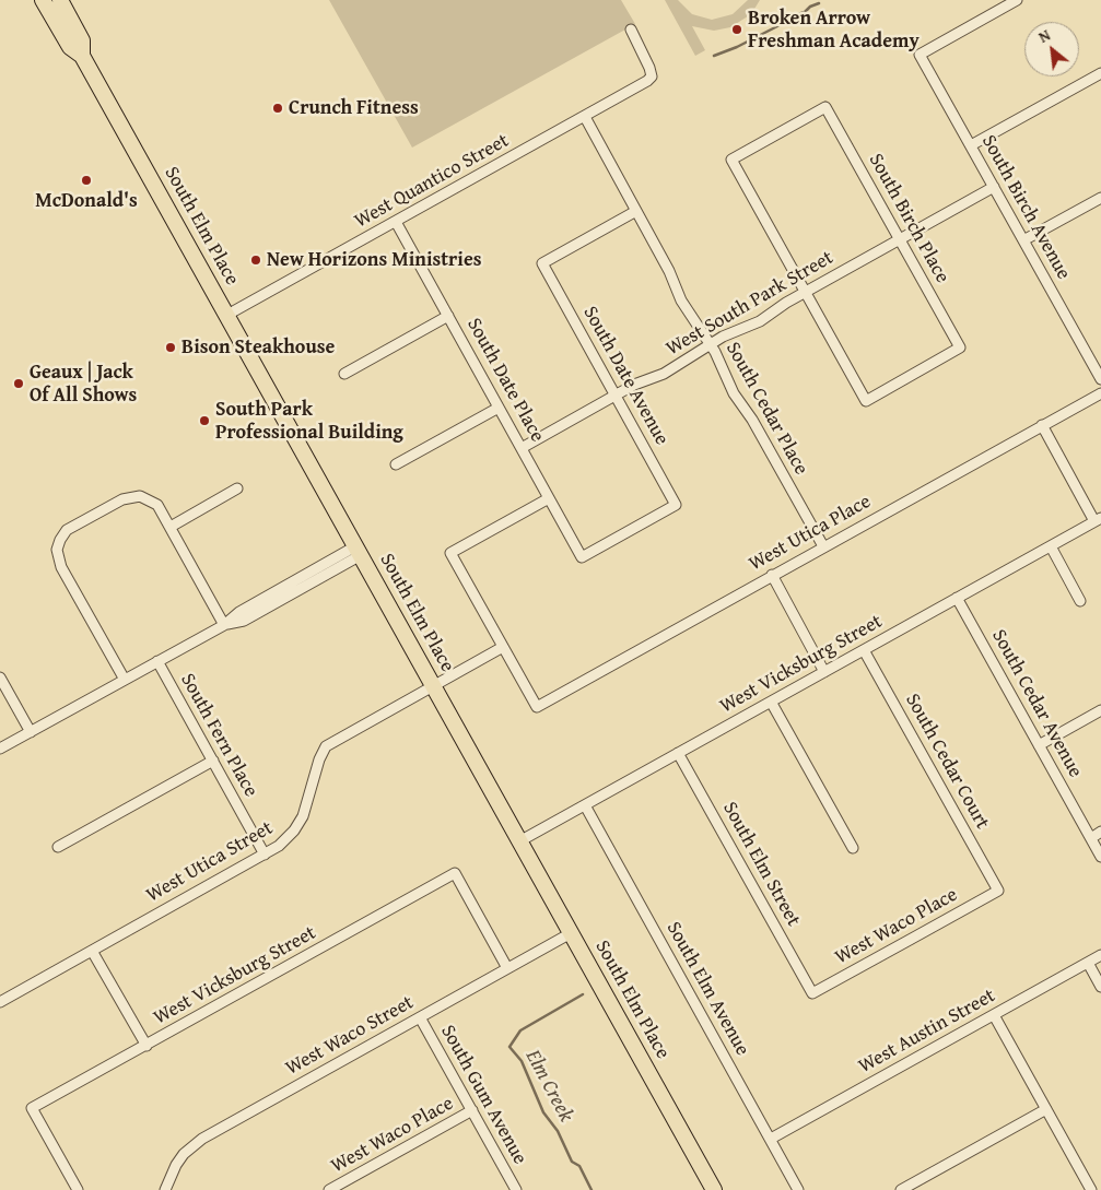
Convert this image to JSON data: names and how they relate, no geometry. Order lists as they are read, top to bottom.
{
  "streets": {
    "main road": ["South Elm Place"],
    "street": [
      "West Quantico Street",
      "South Birch Avenue",
      "South Birch Place",
      "West South Park Street",
      "South Date Avenue",
      "South Date Place",
      "South Cedar Place",
      "West Utica Place",
      "West Vicksburg Street",
      "South Cedar Avenue",
      "South Fern Place",
      "South Cedar Court",
      "West Utica Street",
      "South Elm Street",
      "West Waco Place",
      "South Elm Avenue",
      "West Austin Street",
      "West Waco Street",
      "South Gum Avenue"
    ]
  },
  "crossings": [
    ["West Quantico Street", "South Elm Place"],
    ["West Quantico Street", "South Date Place"],
    ["West Quantico Street", "South Cedar Place"],
    ["South Birch Avenue", "West South Park Street"],
    ["South Birch Place", "West South Park Street"],
    ["South Elm Place", "West Vicksburg Street"],
    ["South Elm Place", "West Utica Street"],
    ["South Elm Place", "West Waco Street"],
    ["West South Park Street", "South Date Avenue"],
    ["West South Park Street", "South Date Place"],
    ["West South Park Street", "South Cedar Place"],
    ["South Date Avenue", "South Date Place"],
    ["South Date Avenue", "South Cedar Place"],
    ["South Cedar Place", "West Utica Place"],
    ["West Utica Place", "West Utica Street"],
    ["West Vicksburg Street", "South Cedar Avenue"],
    ["West Vicksburg Street", "South Cedar Court"],
    ["West Vicksburg Street", "South Elm Street"],
    ["West Vicksburg Street", "South Elm Avenue"],
    ["West Vicksburg Street", "West Waco Street"],
    ["South Fern Place", "West Utica Street"],
    ["South Cedar Court", "West Waco Place"],
    ["South Elm Street", "West Waco Place"],
    ["West Waco Place", "South Gum Avenue"],
    ["South Elm Avenue", "West Austin Street"],
    ["West Waco Street", "South Gum Avenue"]
  ],
  "water": ["Elm Creek"],
  "places": [
    "Broken Arrow Freshman Academy",
    "Crunch Fitness",
    "McDonald's",
    "New Horizons Ministries",
    "Bison Steakhouse",
    "Geaux | Jack Of All Shows",
    "South Park Professional Building"
  ],
  "north": "top left"
}
